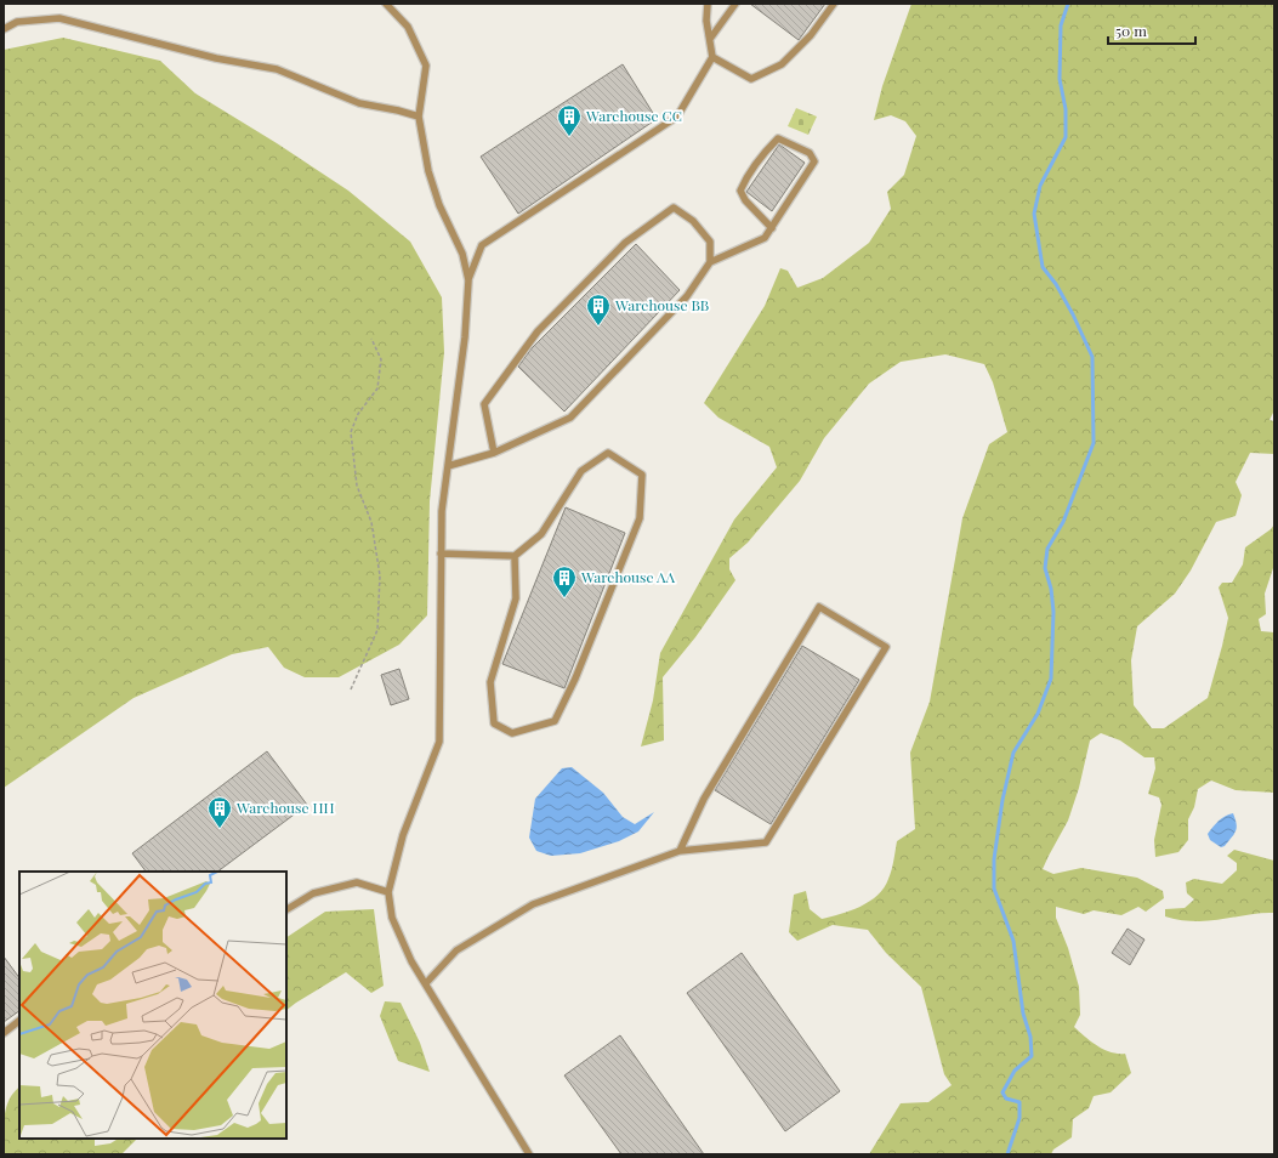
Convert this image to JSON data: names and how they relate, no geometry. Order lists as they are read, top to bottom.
{
  "places": {
    "building": [
      "Warehouse CC",
      "Warehouse BB",
      "Warehouse AA",
      "Warehouse HH"
    ]
  },
  "scale_bar": "50 m"
}
